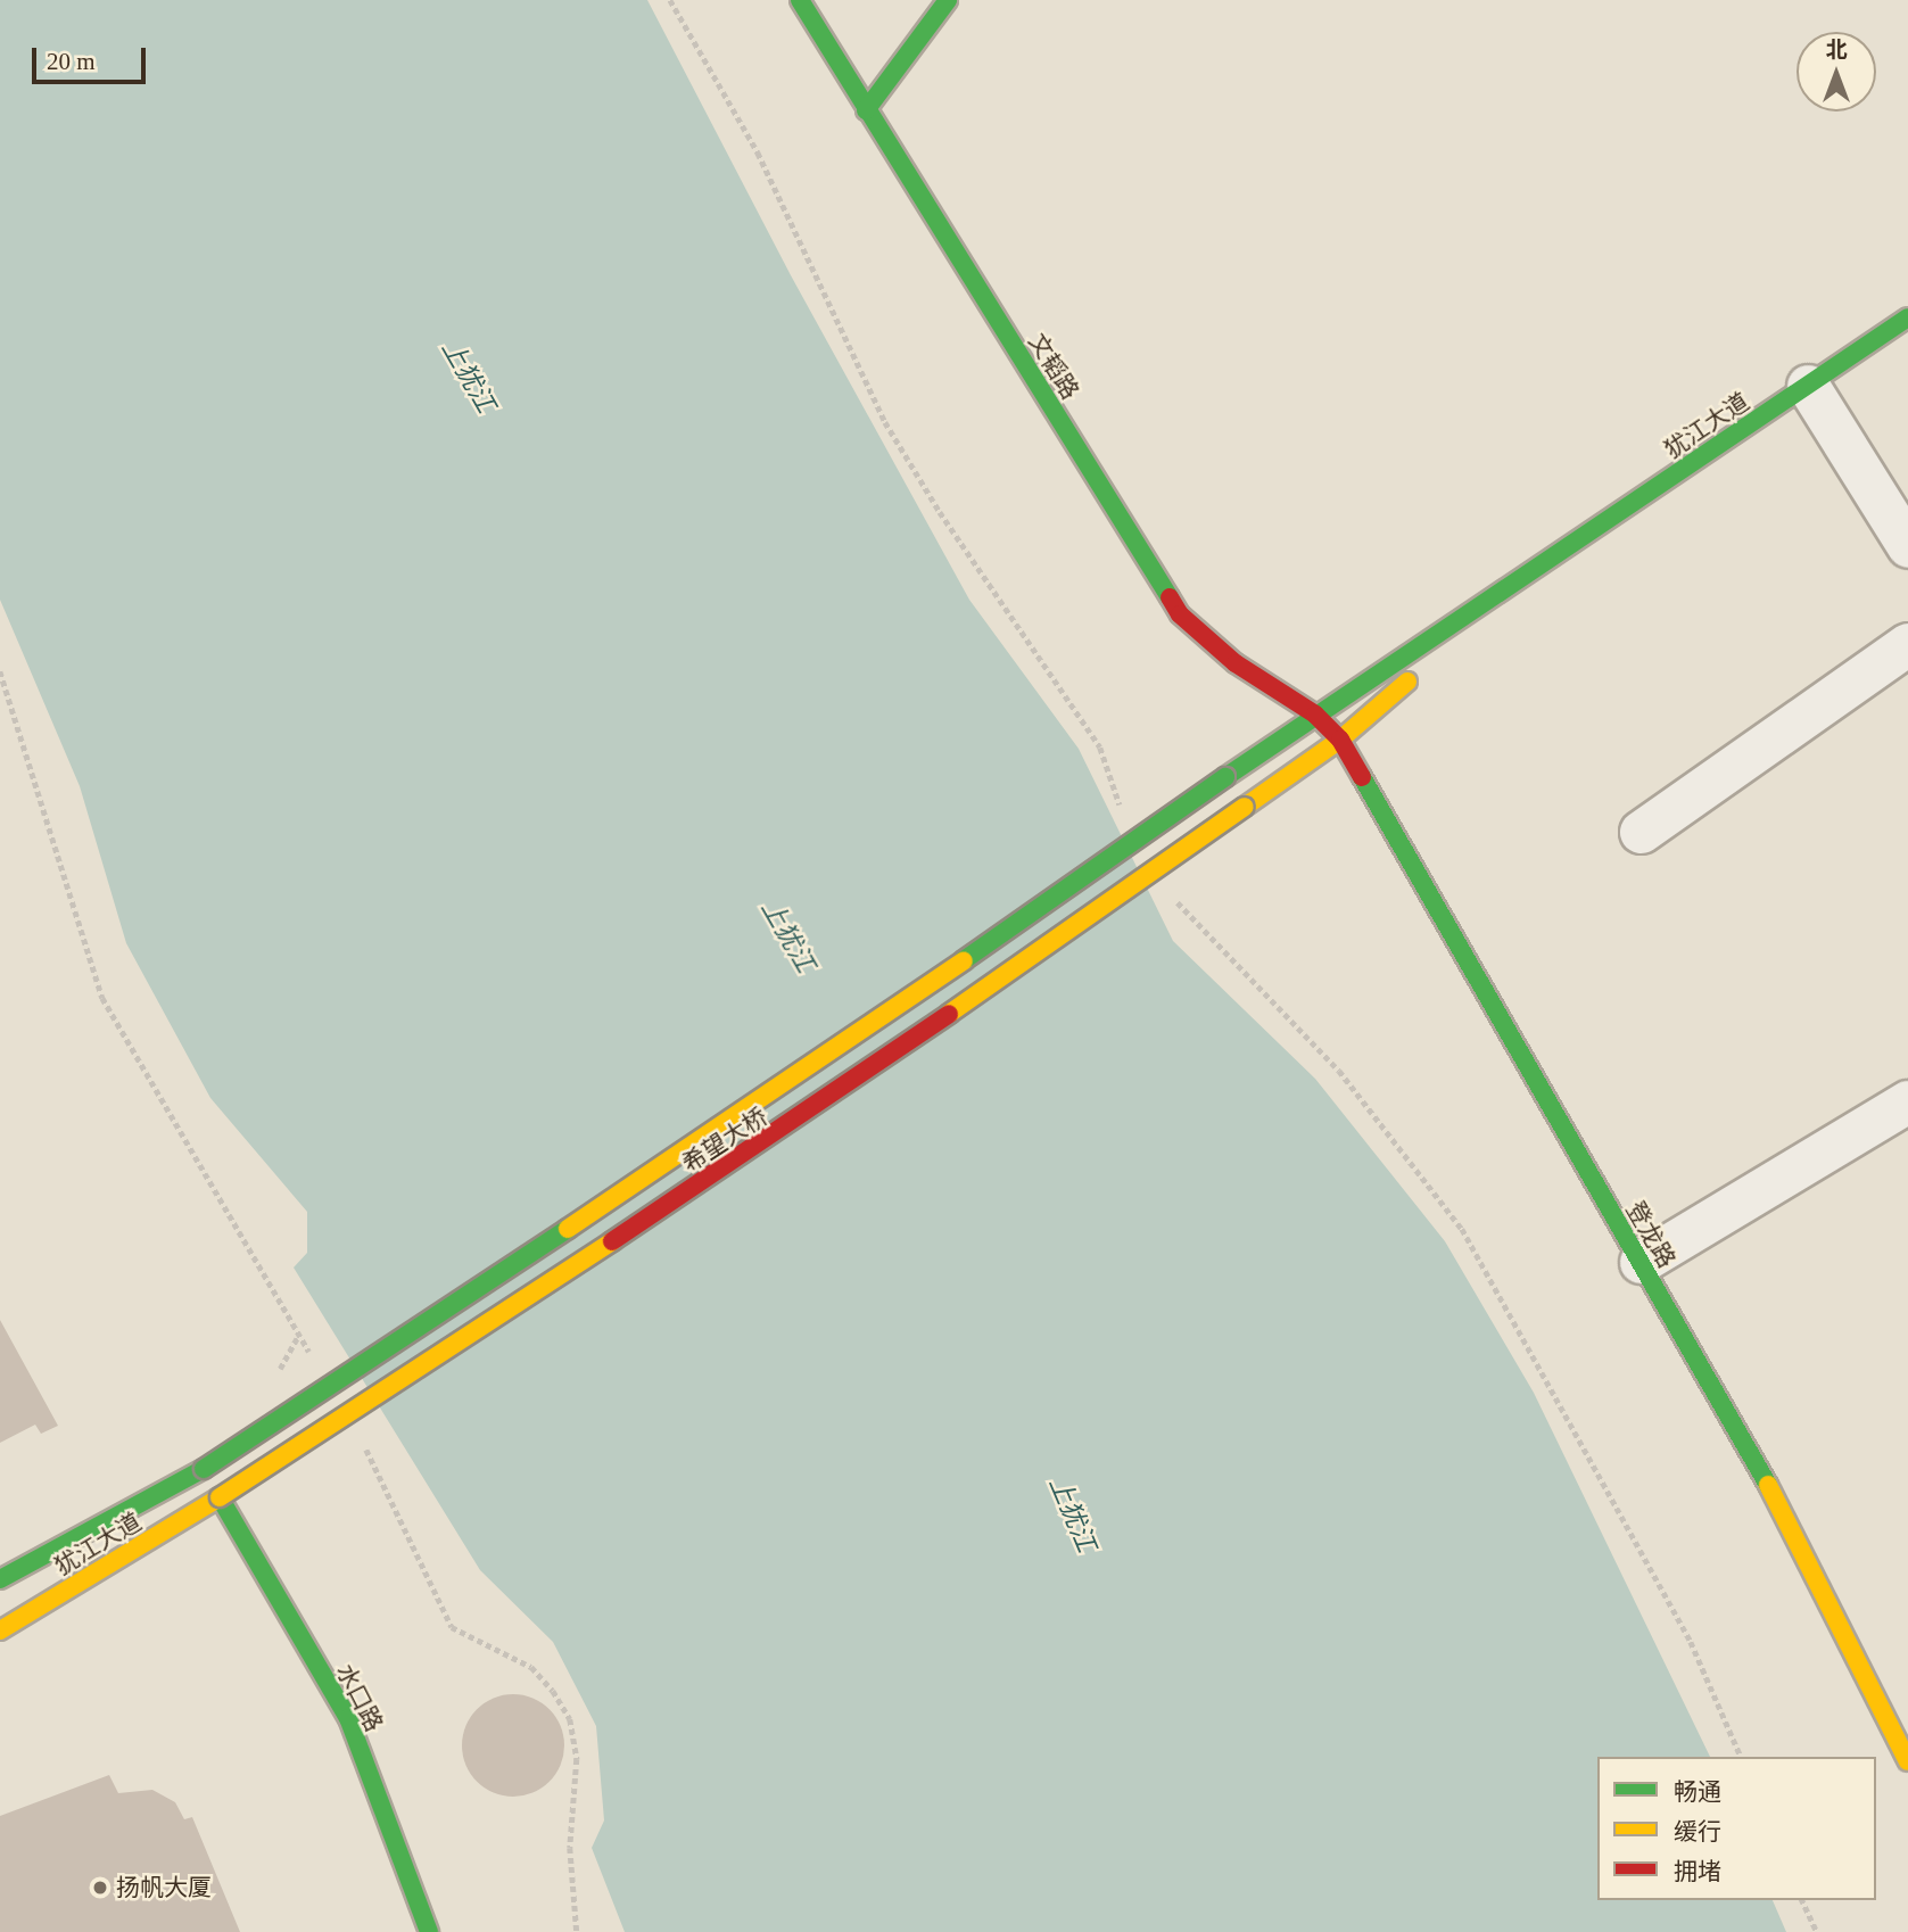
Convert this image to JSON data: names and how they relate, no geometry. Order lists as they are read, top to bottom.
{
  "streets": {
    "main road": [
      "文韬路",
      "犹江大道",
      "希望大桥",
      "登龙路",
      "水口路"
    ]
  },
  "crossings": [
    ["文韬路", "犹江大道"],
    ["文韬路", "登龙路"],
    ["犹江大道", "希望大桥"],
    ["犹江大道", "登龙路"],
    ["犹江大道", "水口路"],
    ["希望大桥", "水口路"]
  ],
  "water": ["上犹江"],
  "places": ["扬帆大厦"],
  "legend": ["畅通", "缓行", "拥堵"],
  "scale_bar": "20 m",
  "north": "top"
}
